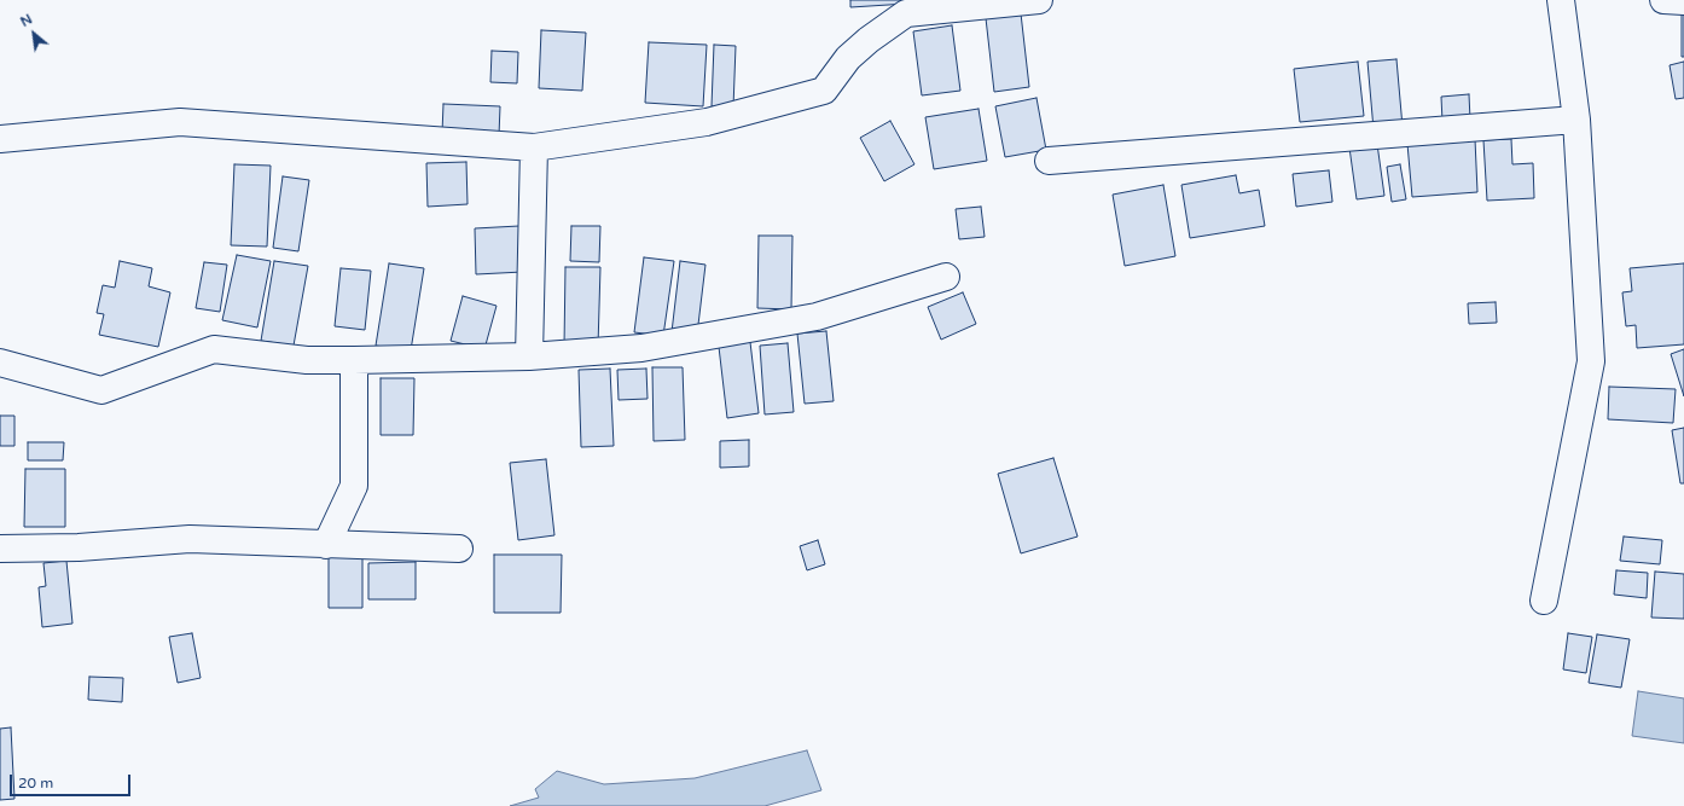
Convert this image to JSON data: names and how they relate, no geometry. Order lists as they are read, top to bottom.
{
  "scale_bar": "20 m",
  "north": "top left"
}
